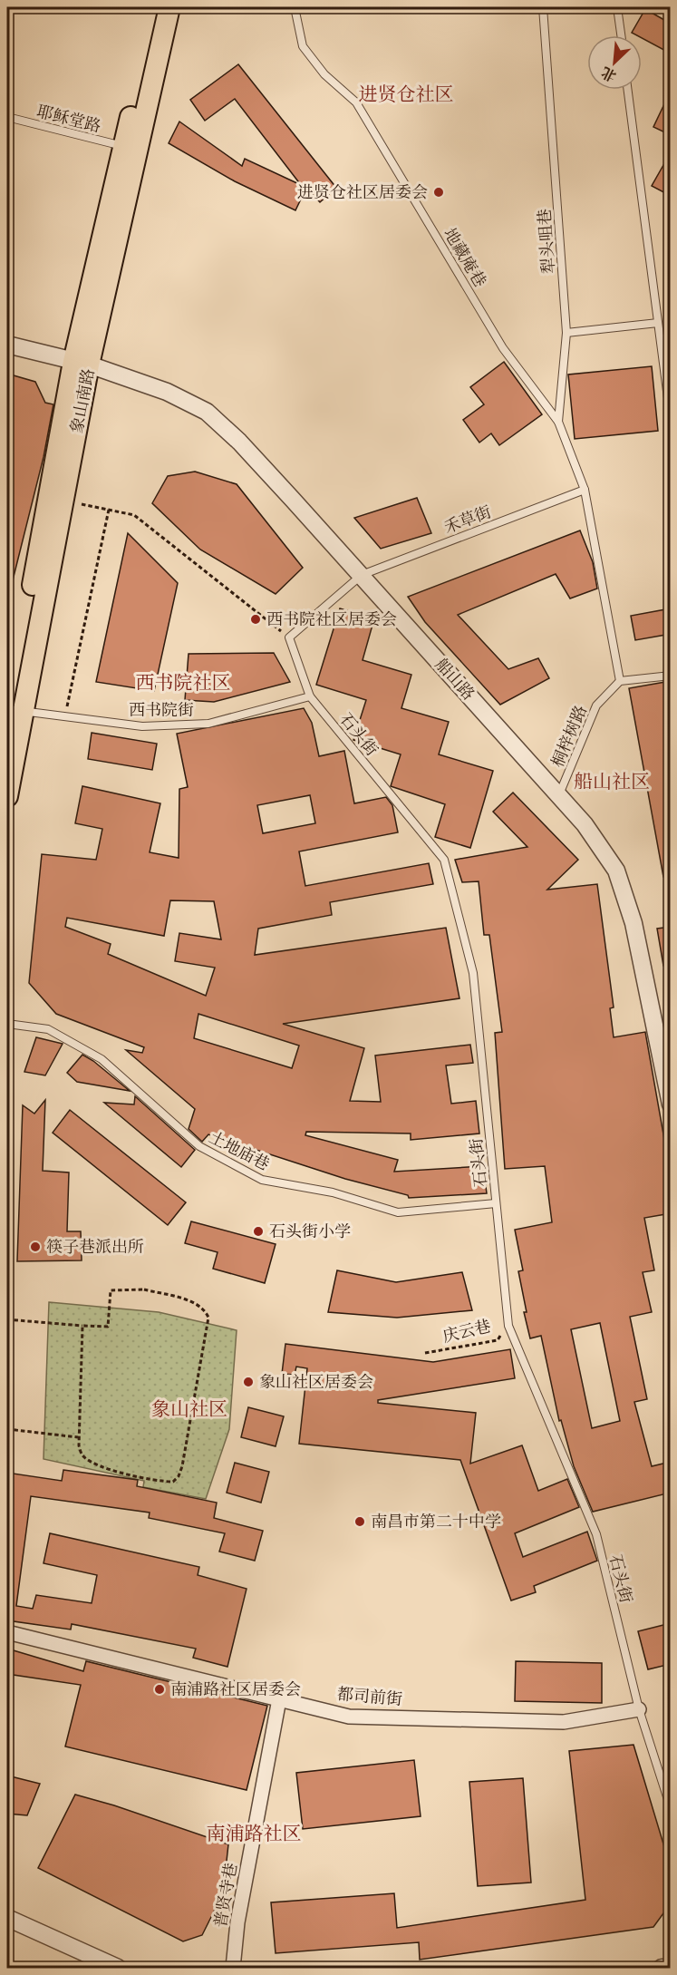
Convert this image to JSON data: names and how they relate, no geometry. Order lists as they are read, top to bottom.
{
  "streets": {
    "main road": ["象山南路"],
    "street": ["船山路", "都司前街", "普贤寺巷"],
    "lane": [
      "耶稣堂路",
      "犁头咀巷",
      "地藏庵巷",
      "禾草街",
      "西书院街",
      "石头街",
      "桐梓树路",
      "土地庙巷"
    ],
    "path": ["庆云巷"]
  },
  "crossings": [
    ["耶稣堂路", "象山南路"],
    ["犁头咀巷", "地藏庵巷"],
    ["象山南路", "船山路"],
    ["象山南路", "西书院街"],
    ["禾草街", "船山路"],
    ["船山路", "桐梓树路"],
    ["西书院街", "石头街"],
    ["石头街", "土地庙巷"],
    ["石头街", "庆云巷"],
    ["石头街", "都司前街"],
    ["都司前街", "普贤寺巷"]
  ],
  "districts": [
    "进贤仓社区",
    "西书院社区",
    "船山社区",
    "象山社区",
    "南浦路社区"
  ],
  "places": [
    "进贤仓社区居委会",
    "西书院社区居委会",
    "石头街小学",
    "筷子巷派出所",
    "象山社区居委会",
    "南昌市第二十中学",
    "南浦路社区居委会"
  ],
  "north": "bottom left"
}
